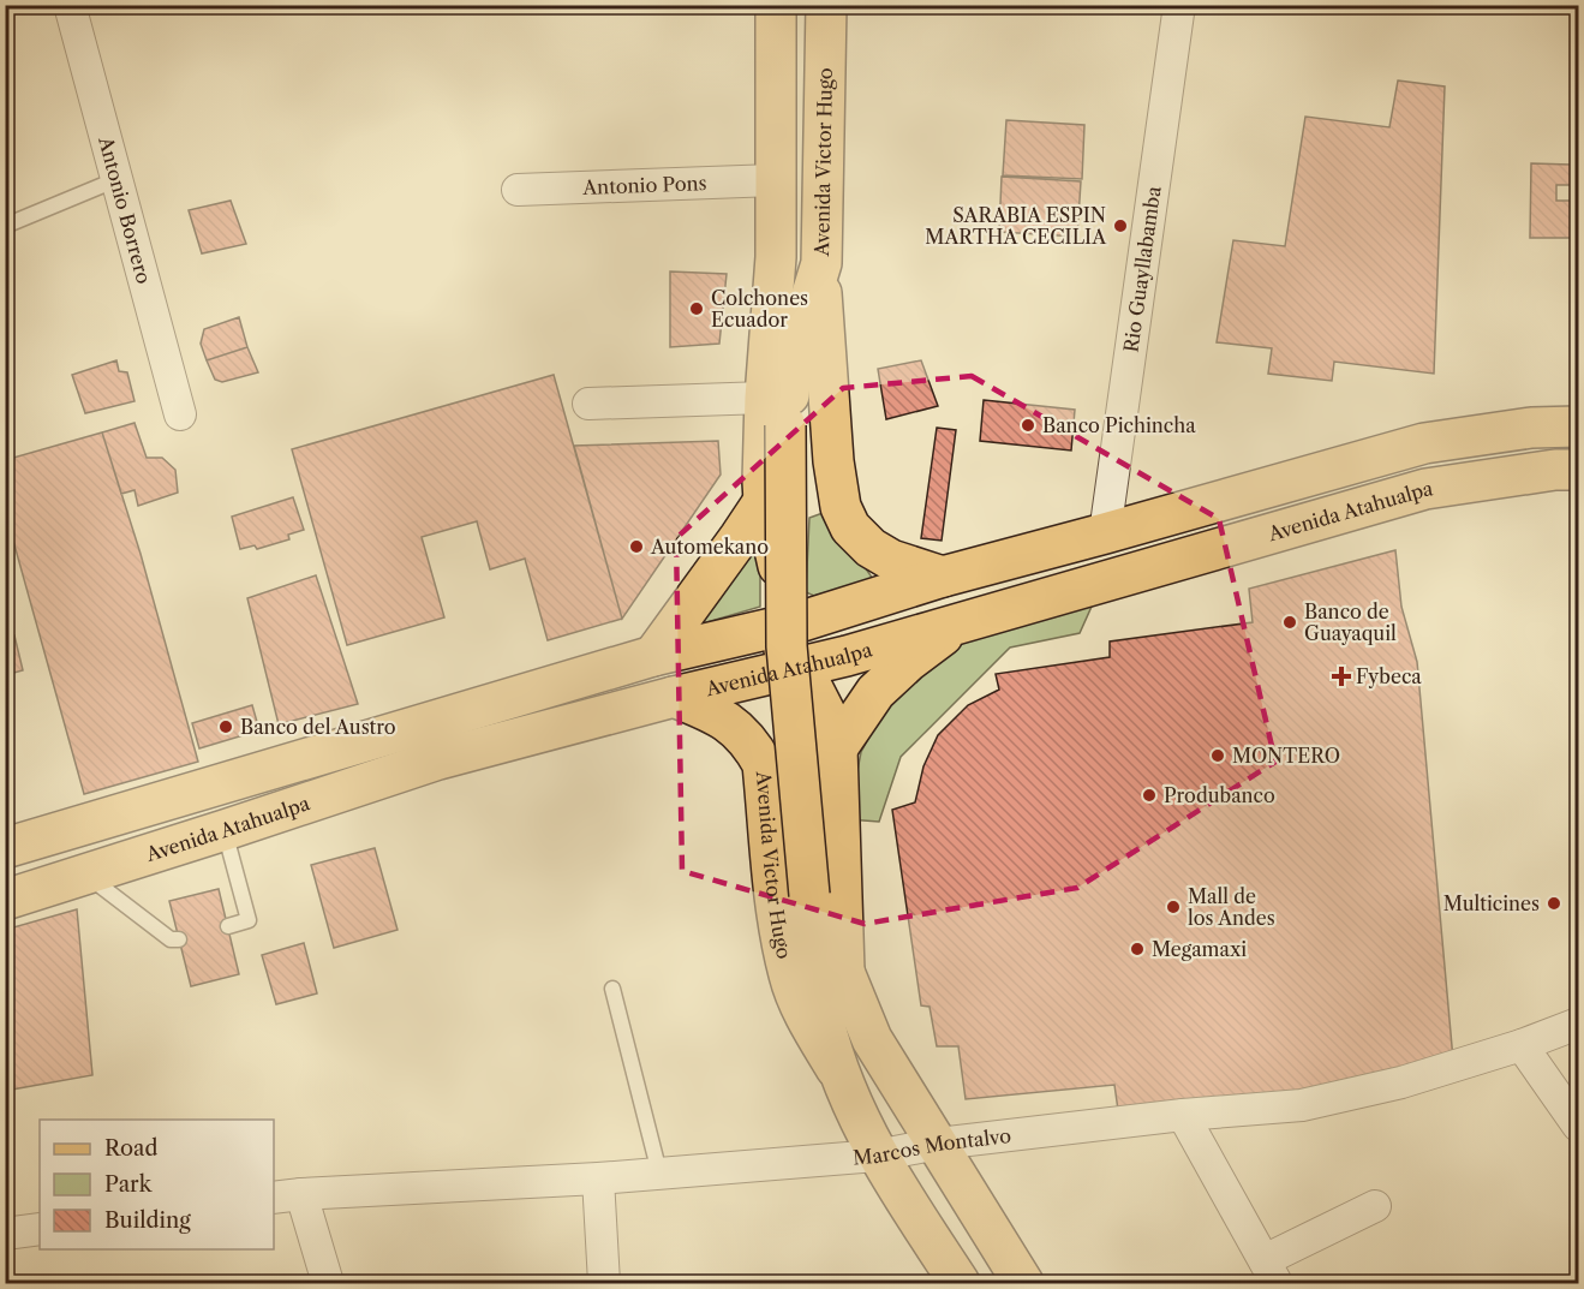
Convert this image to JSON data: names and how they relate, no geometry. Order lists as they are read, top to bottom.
{
  "streets": {
    "main road": ["Avenida Victor Hugo", "Avenida Atahualpa"],
    "street": [
      "Antonio Pons",
      "Antonio Borrero",
      "Rio Guayllabamba",
      "Marcos Montalvo"
    ]
  },
  "crossings": [
    ["Avenida Victor Hugo", "Antonio Pons"],
    ["Avenida Victor Hugo", "Avenida Atahualpa"],
    ["Avenida Victor Hugo", "Marcos Montalvo"]
  ],
  "places": {
    "other": [
      "SARABIA ESPIN MARTHA CECILIA",
      "Colchones Ecuador",
      "Banco Pichincha",
      "Automekano",
      "Banco de Guayaquil",
      "Banco del Austro",
      "MONTERO",
      "Produbanco",
      "Multicines",
      "Mall de los Andes",
      "Megamaxi"
    ],
    "health": ["Fybeca"]
  },
  "legend": ["Road", "Park", "Building"]
}
